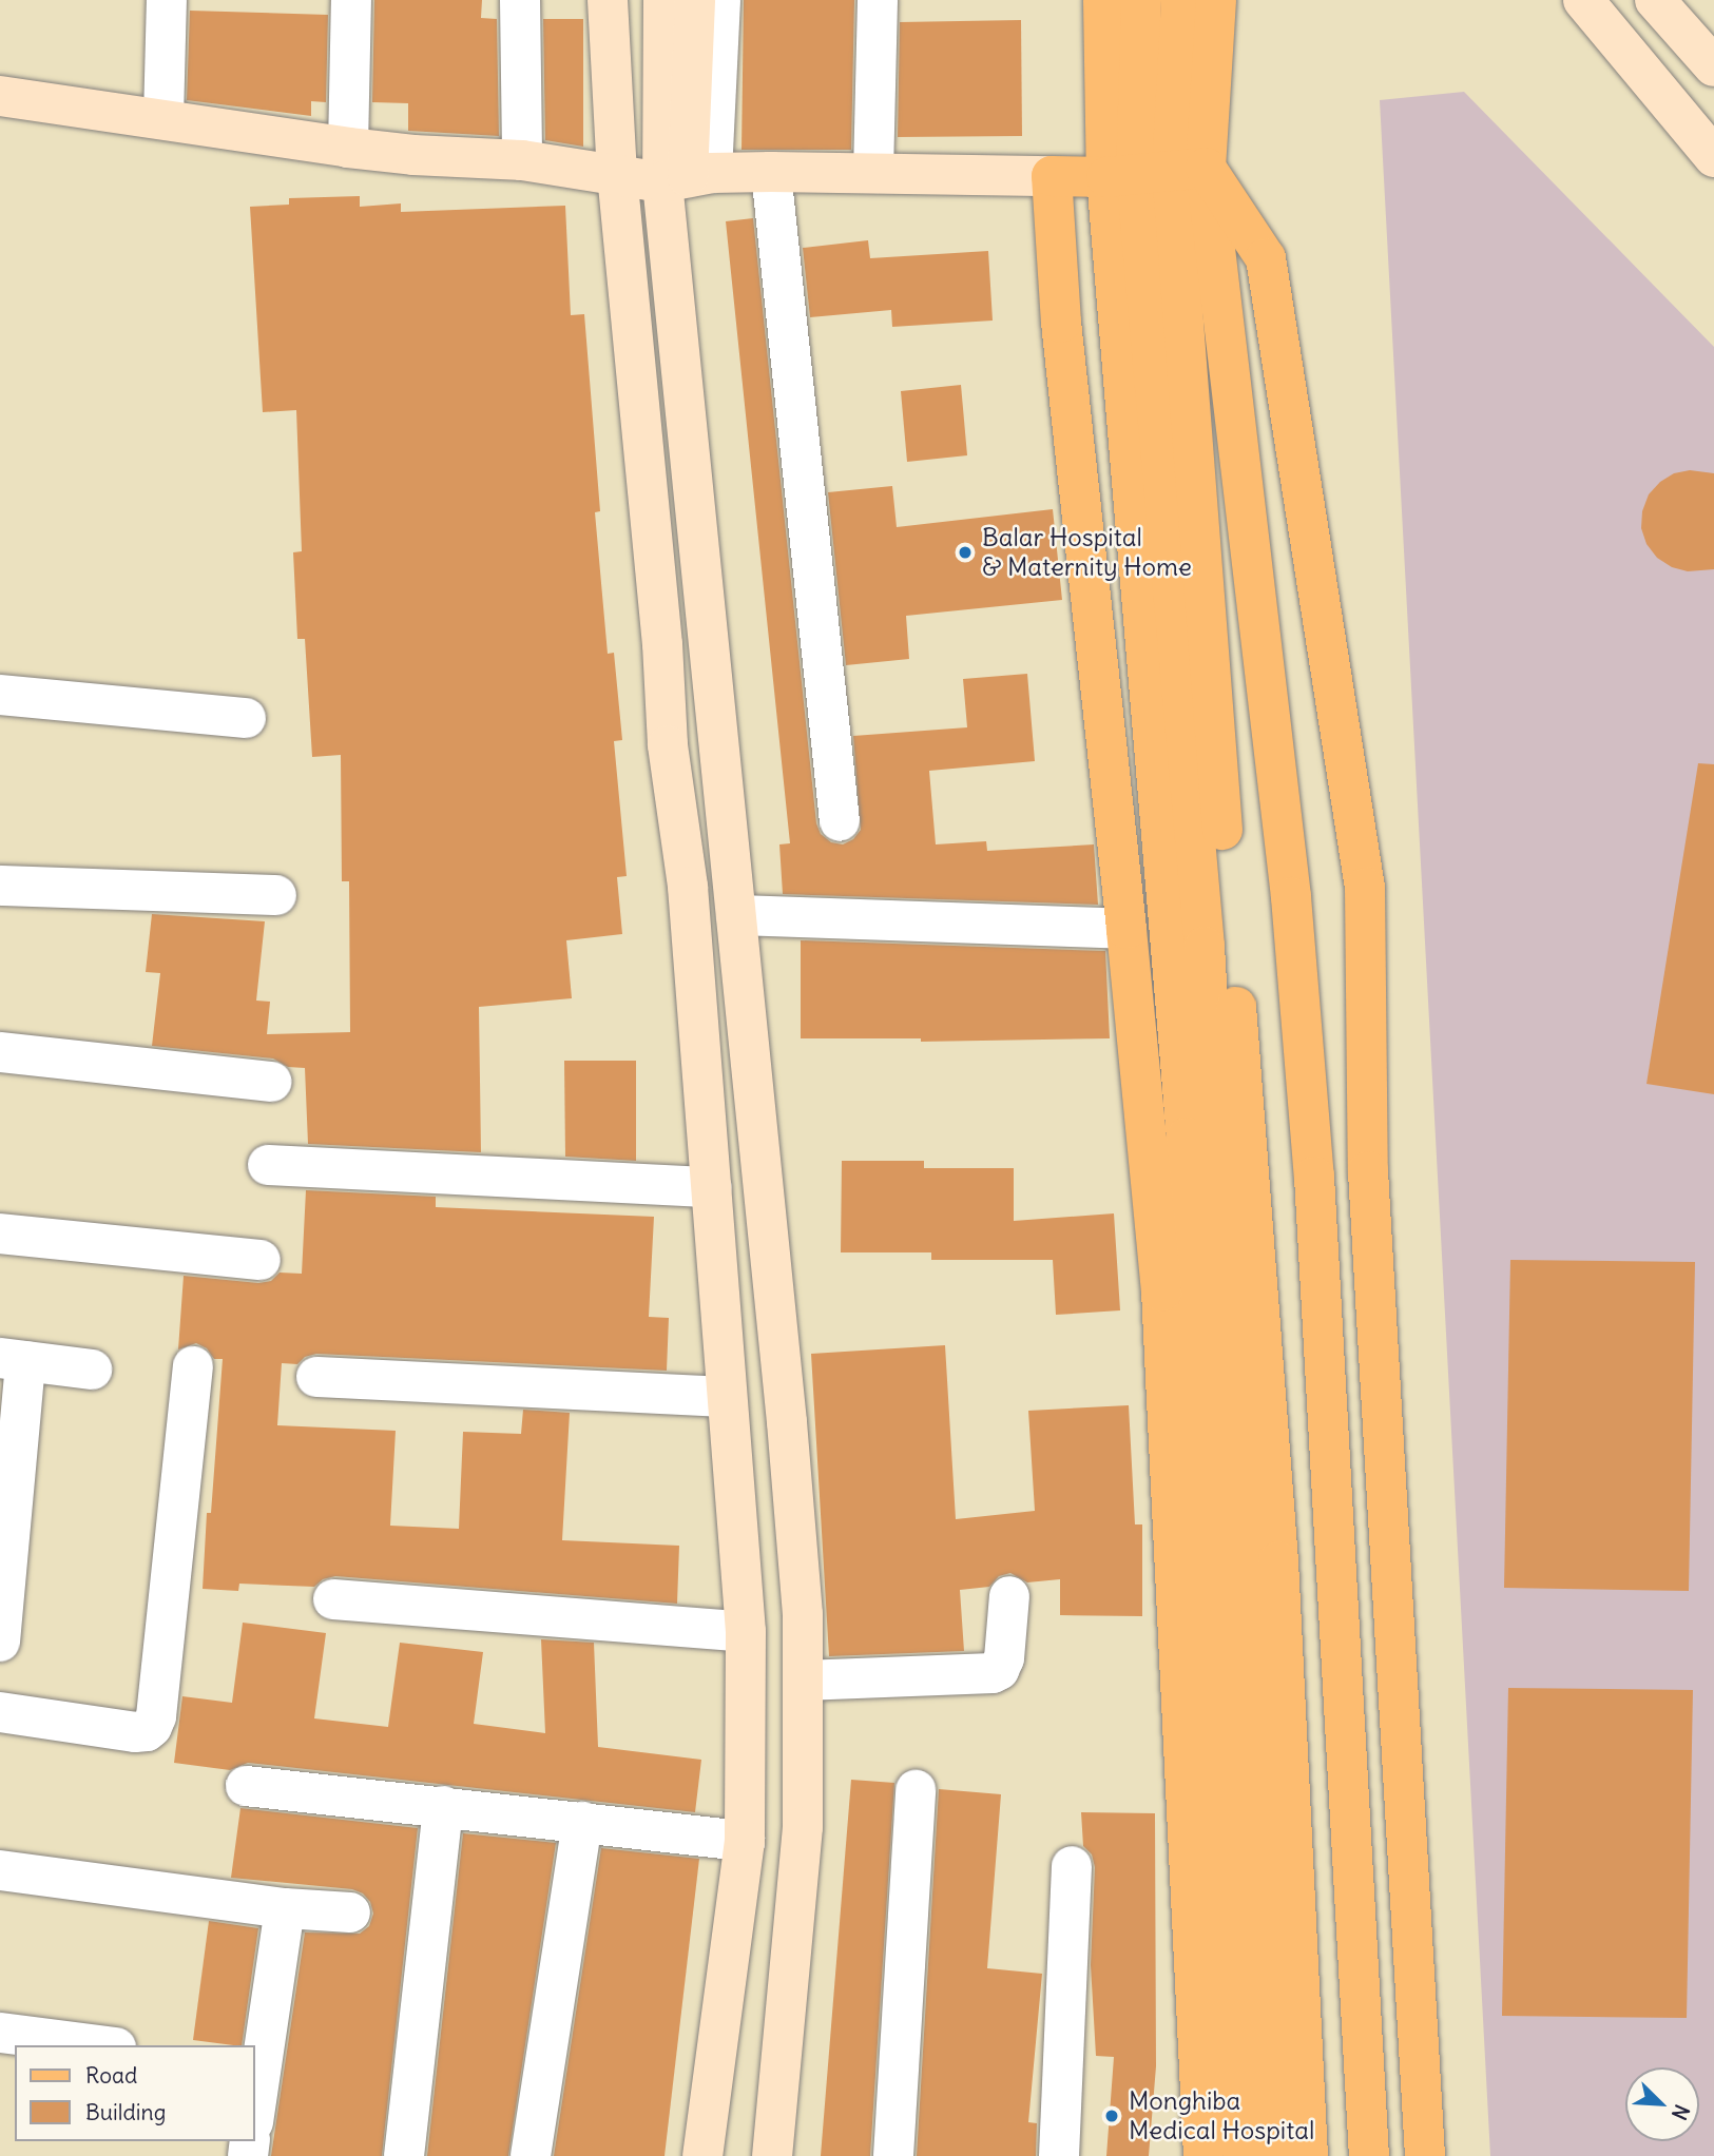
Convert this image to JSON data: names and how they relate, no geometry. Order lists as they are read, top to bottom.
{
  "places": ["Balar Hospital & Maternity Home", "Monghiba Medical Hospital"],
  "legend": ["Road", "Building"],
  "north": "bottom right"
}
